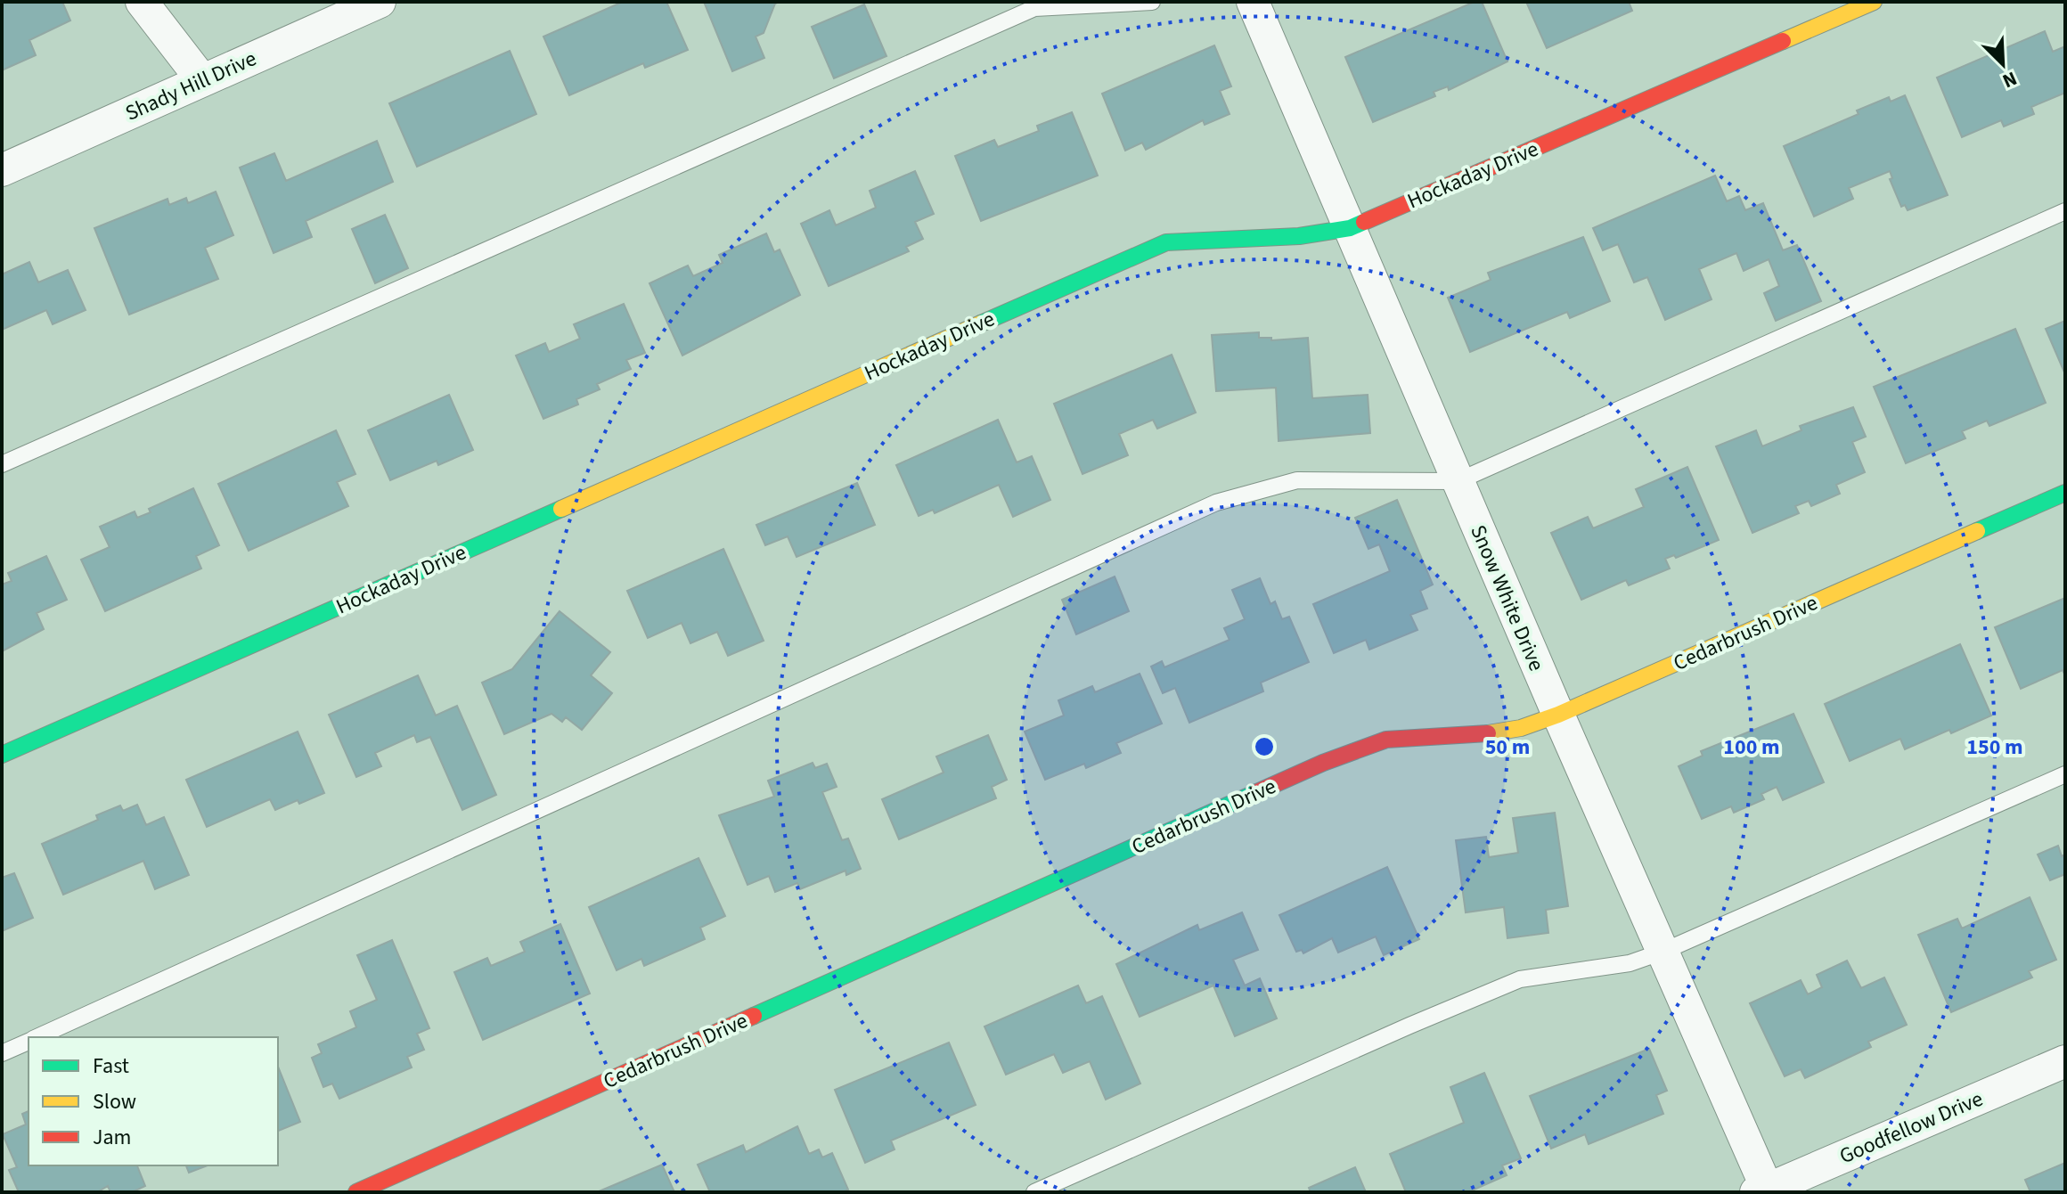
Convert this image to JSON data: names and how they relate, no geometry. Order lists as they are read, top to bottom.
{
  "streets": {
    "street": [
      "Shady Hill Drive",
      "Hockaday Drive",
      "Snow White Drive",
      "Cedarbrush Drive",
      "Goodfellow Drive"
    ]
  },
  "crossings": [
    ["Hockaday Drive", "Snow White Drive"],
    ["Snow White Drive", "Cedarbrush Drive"],
    ["Snow White Drive", "Goodfellow Drive"]
  ],
  "legend": ["Fast", "Slow", "Jam"],
  "north": "bottom right",
  "rings": ["50 m", "100 m", "150 m"]
}
